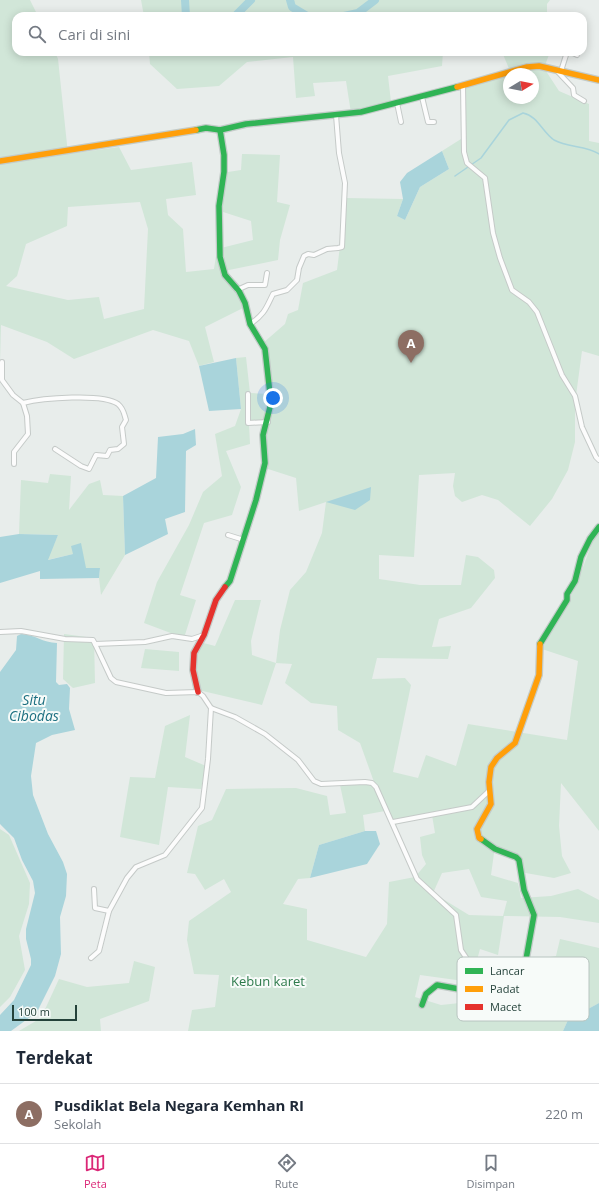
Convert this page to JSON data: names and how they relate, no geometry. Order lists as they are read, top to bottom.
{
  "water": ["Situ Cibodas"],
  "parks": ["Kebun karet"],
  "legend": ["Lancar", "Padat", "Macet"],
  "scale_bar": "100 m",
  "north": "right",
  "page": {
    "search": "Cari di sini",
    "pins": "A",
    "scale": "100 m",
    "heading": "Terdekat",
    "list": [
      {
        "mark": "A",
        "name": "Pusdiklat Bela Negara Kemhan RI",
        "note": "Sekolah",
        "value": "220 m"
      }
    ],
    "nav": ["Peta", "Rute", "Disimpan"]
  }
}
